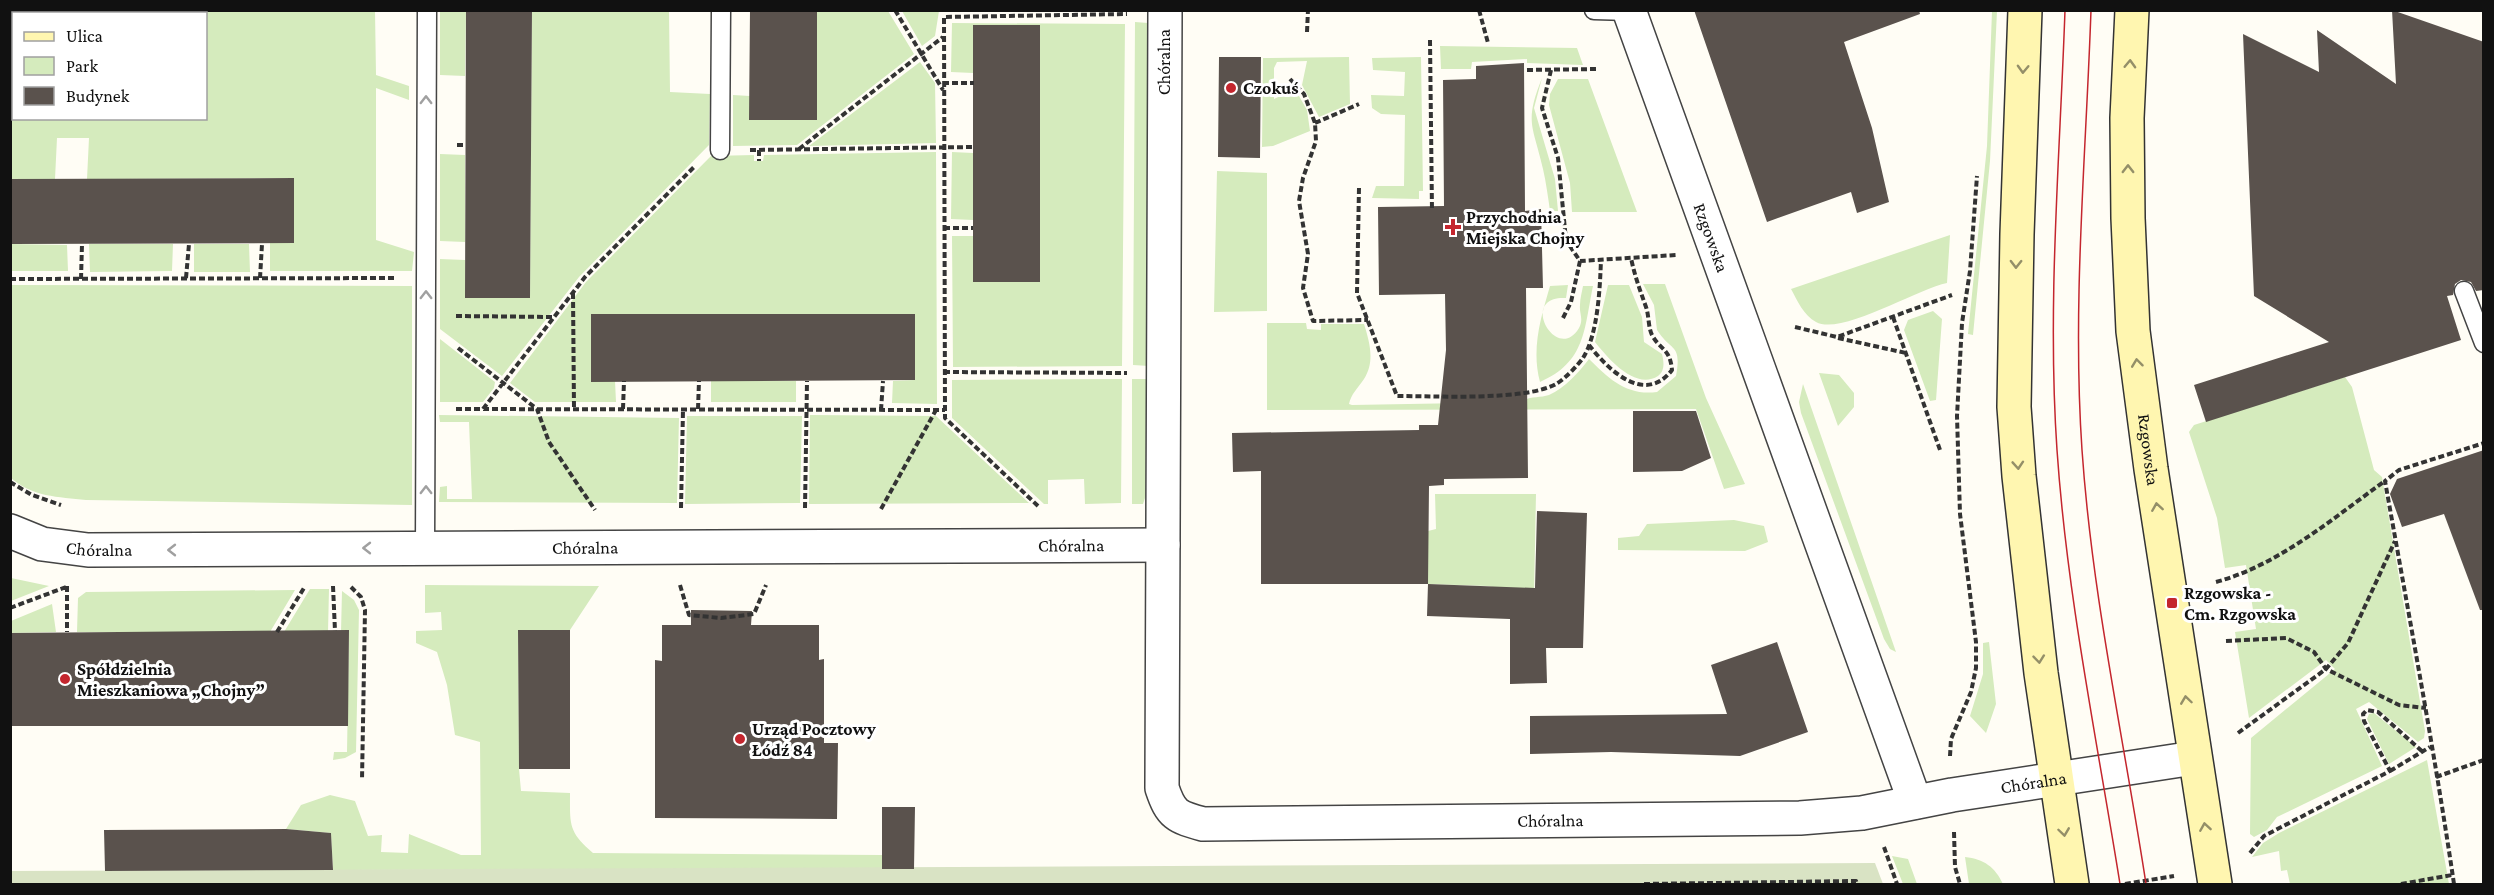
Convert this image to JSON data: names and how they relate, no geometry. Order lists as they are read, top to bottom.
{
  "streets": {
    "main road": ["Rzgowska"],
    "street": ["Chóralna"]
  },
  "crossings": [
    ["Chóralna", "Rzgowska"]
  ],
  "one_way": ["Rzgowska"],
  "places": {
    "other": ["Czokuś", "Spółdzielnia Mieszkaniowa „Chojny”", "Urząd Pocztowy Łódź 84"],
    "health": ["Przychodnia Miejska Chojny"],
    "transit": ["Rzgowska - Cm. Rzgowska"]
  },
  "legend": ["Ulica", "Park", "Budynek"]
}
